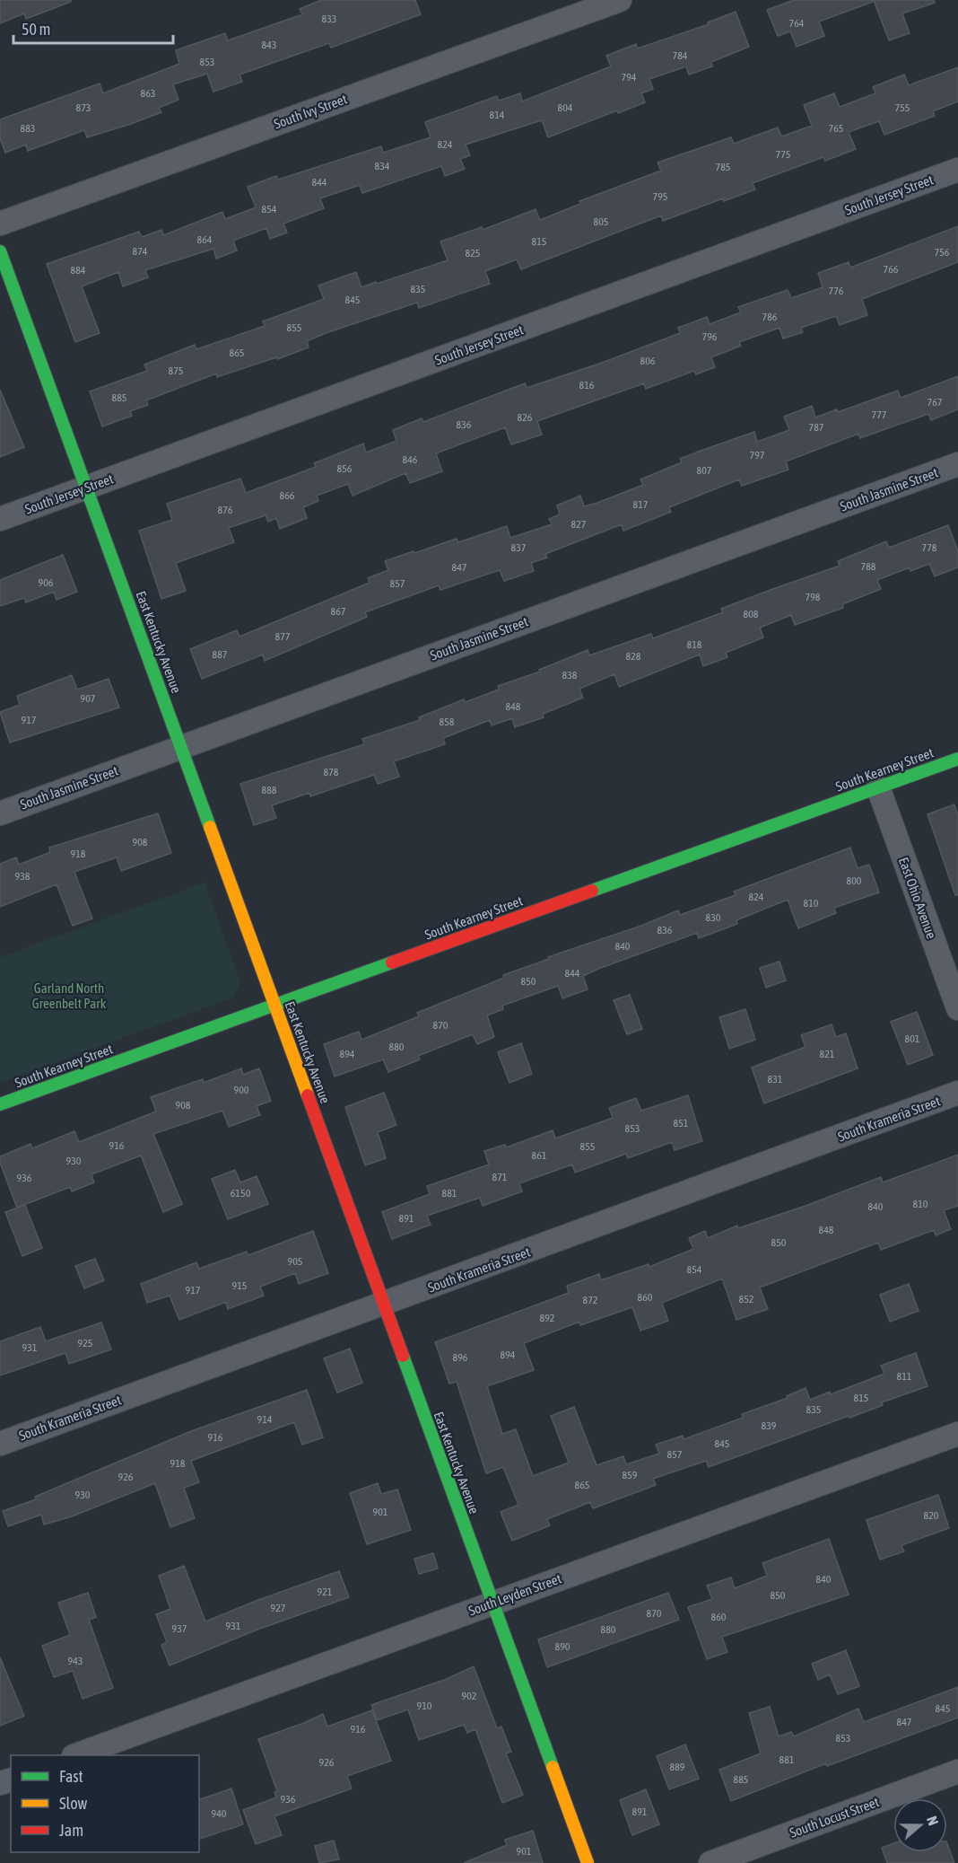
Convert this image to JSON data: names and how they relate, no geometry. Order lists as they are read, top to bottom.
{
  "streets": {
    "street": [
      "South Ivy Street",
      "South Jersey Street",
      "South Jasmine Street",
      "East Kentucky Avenue",
      "South Kearney Street",
      "East Ohio Avenue",
      "South Krameria Street",
      "South Leyden Street",
      "South Locust Street"
    ]
  },
  "crossings": [
    ["South Jersey Street", "East Kentucky Avenue"],
    ["South Jasmine Street", "East Kentucky Avenue"],
    ["East Kentucky Avenue", "South Kearney Street"],
    ["East Kentucky Avenue", "South Krameria Street"],
    ["East Kentucky Avenue", "South Leyden Street"],
    ["South Kearney Street", "East Ohio Avenue"]
  ],
  "parks": ["Garland North Greenbelt Park"],
  "house_numbers": [
    "833",
    "764",
    "843",
    "784",
    "853",
    "794",
    "863",
    "873",
    "804",
    "755",
    "814",
    "883",
    "765",
    "824",
    "775",
    "834",
    "785",
    "844",
    "795",
    "854",
    "805",
    "864",
    "815",
    "874",
    "756",
    "825",
    "766",
    "884",
    "835",
    "776",
    "845",
    "786",
    "855",
    "796",
    "865",
    "806",
    "875",
    "816",
    "885",
    "767",
    "777",
    "826",
    "836",
    "787",
    "797",
    "846",
    "856",
    "807",
    "866",
    "817",
    "876",
    "827",
    "837",
    "778",
    "788",
    "847",
    "906",
    "857",
    "798",
    "867",
    "808",
    "877",
    "818",
    "887",
    "828",
    "838",
    "907",
    "848",
    "917",
    "858",
    "878",
    "888",
    "908",
    "918",
    "938",
    "800",
    "824",
    "810",
    "830",
    "836",
    "840",
    "844",
    "850",
    "870",
    "801",
    "880",
    "894",
    "821",
    "831",
    "900",
    "908",
    "851",
    "853",
    "916",
    "855",
    "861",
    "930",
    "871",
    "936",
    "6150",
    "881",
    "810",
    "840",
    "891",
    "848",
    "850",
    "905",
    "854",
    "915",
    "917",
    "860",
    "852",
    "872",
    "892",
    "925",
    "931",
    "894",
    "896",
    "811",
    "815",
    "835",
    "914",
    "839",
    "916",
    "845",
    "857",
    "918",
    "859",
    "926",
    "865",
    "930",
    "901",
    "820",
    "840",
    "921",
    "850",
    "927",
    "870",
    "860",
    "931",
    "937",
    "880",
    "890",
    "943",
    "902",
    "910",
    "845",
    "847",
    "916",
    "853",
    "881",
    "926",
    "889",
    "885",
    "936",
    "891",
    "940",
    "901"
  ],
  "legend": ["Fast", "Slow", "Jam"],
  "scale_bar": "50 m",
  "north": "right"
}
